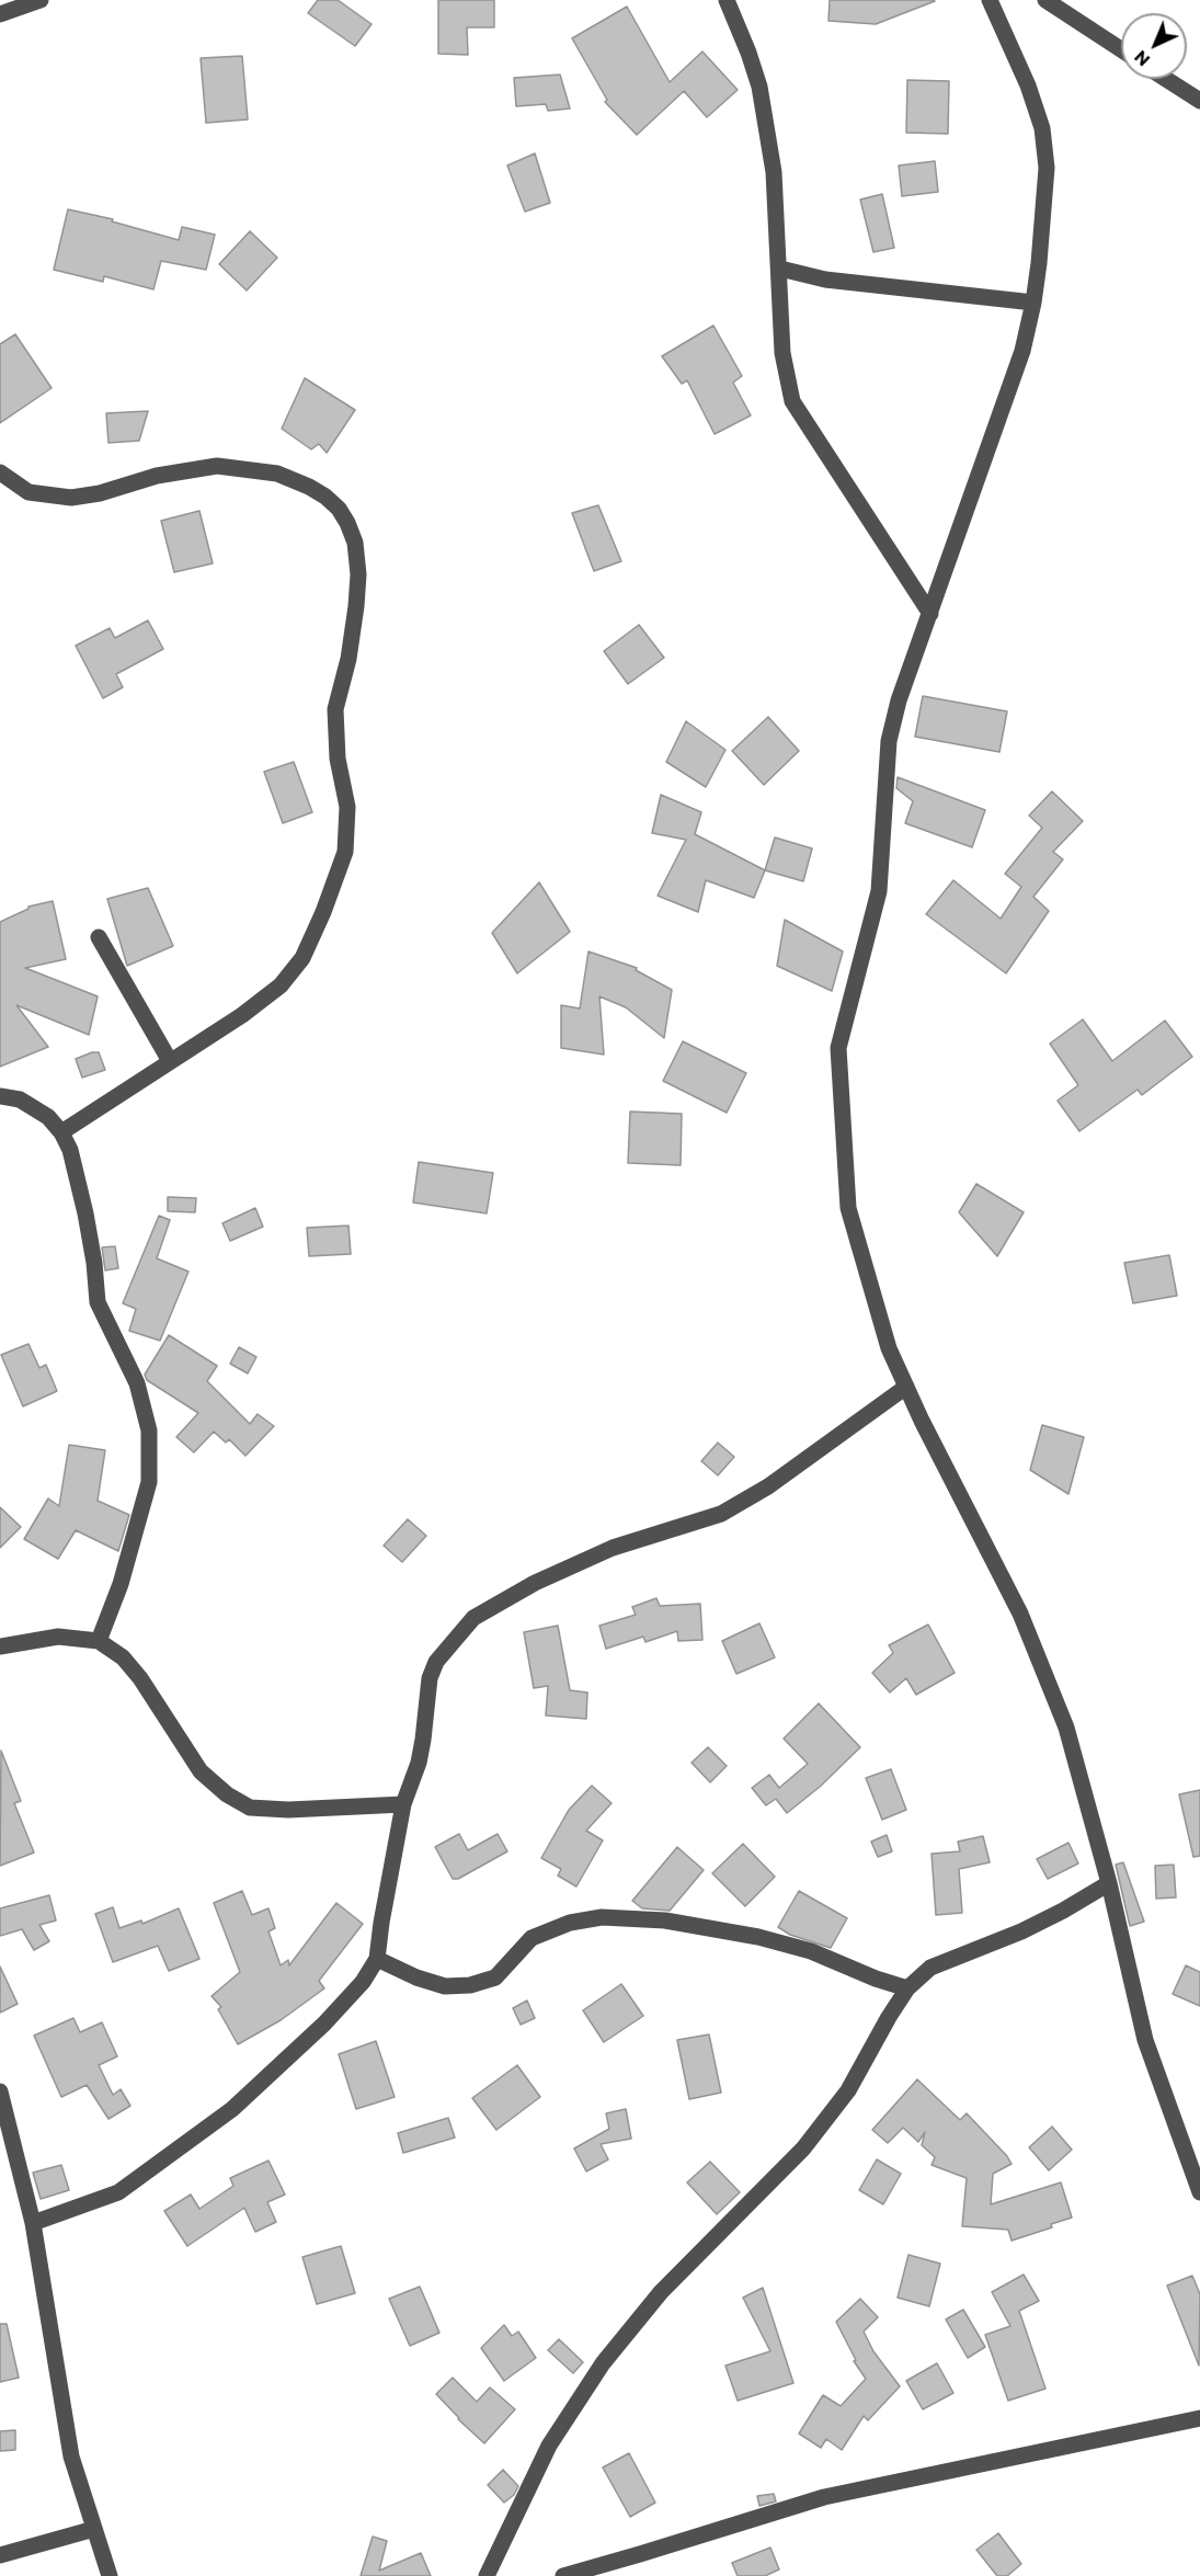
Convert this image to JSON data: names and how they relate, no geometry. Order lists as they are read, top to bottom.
{
  "north": "bottom left"
}
